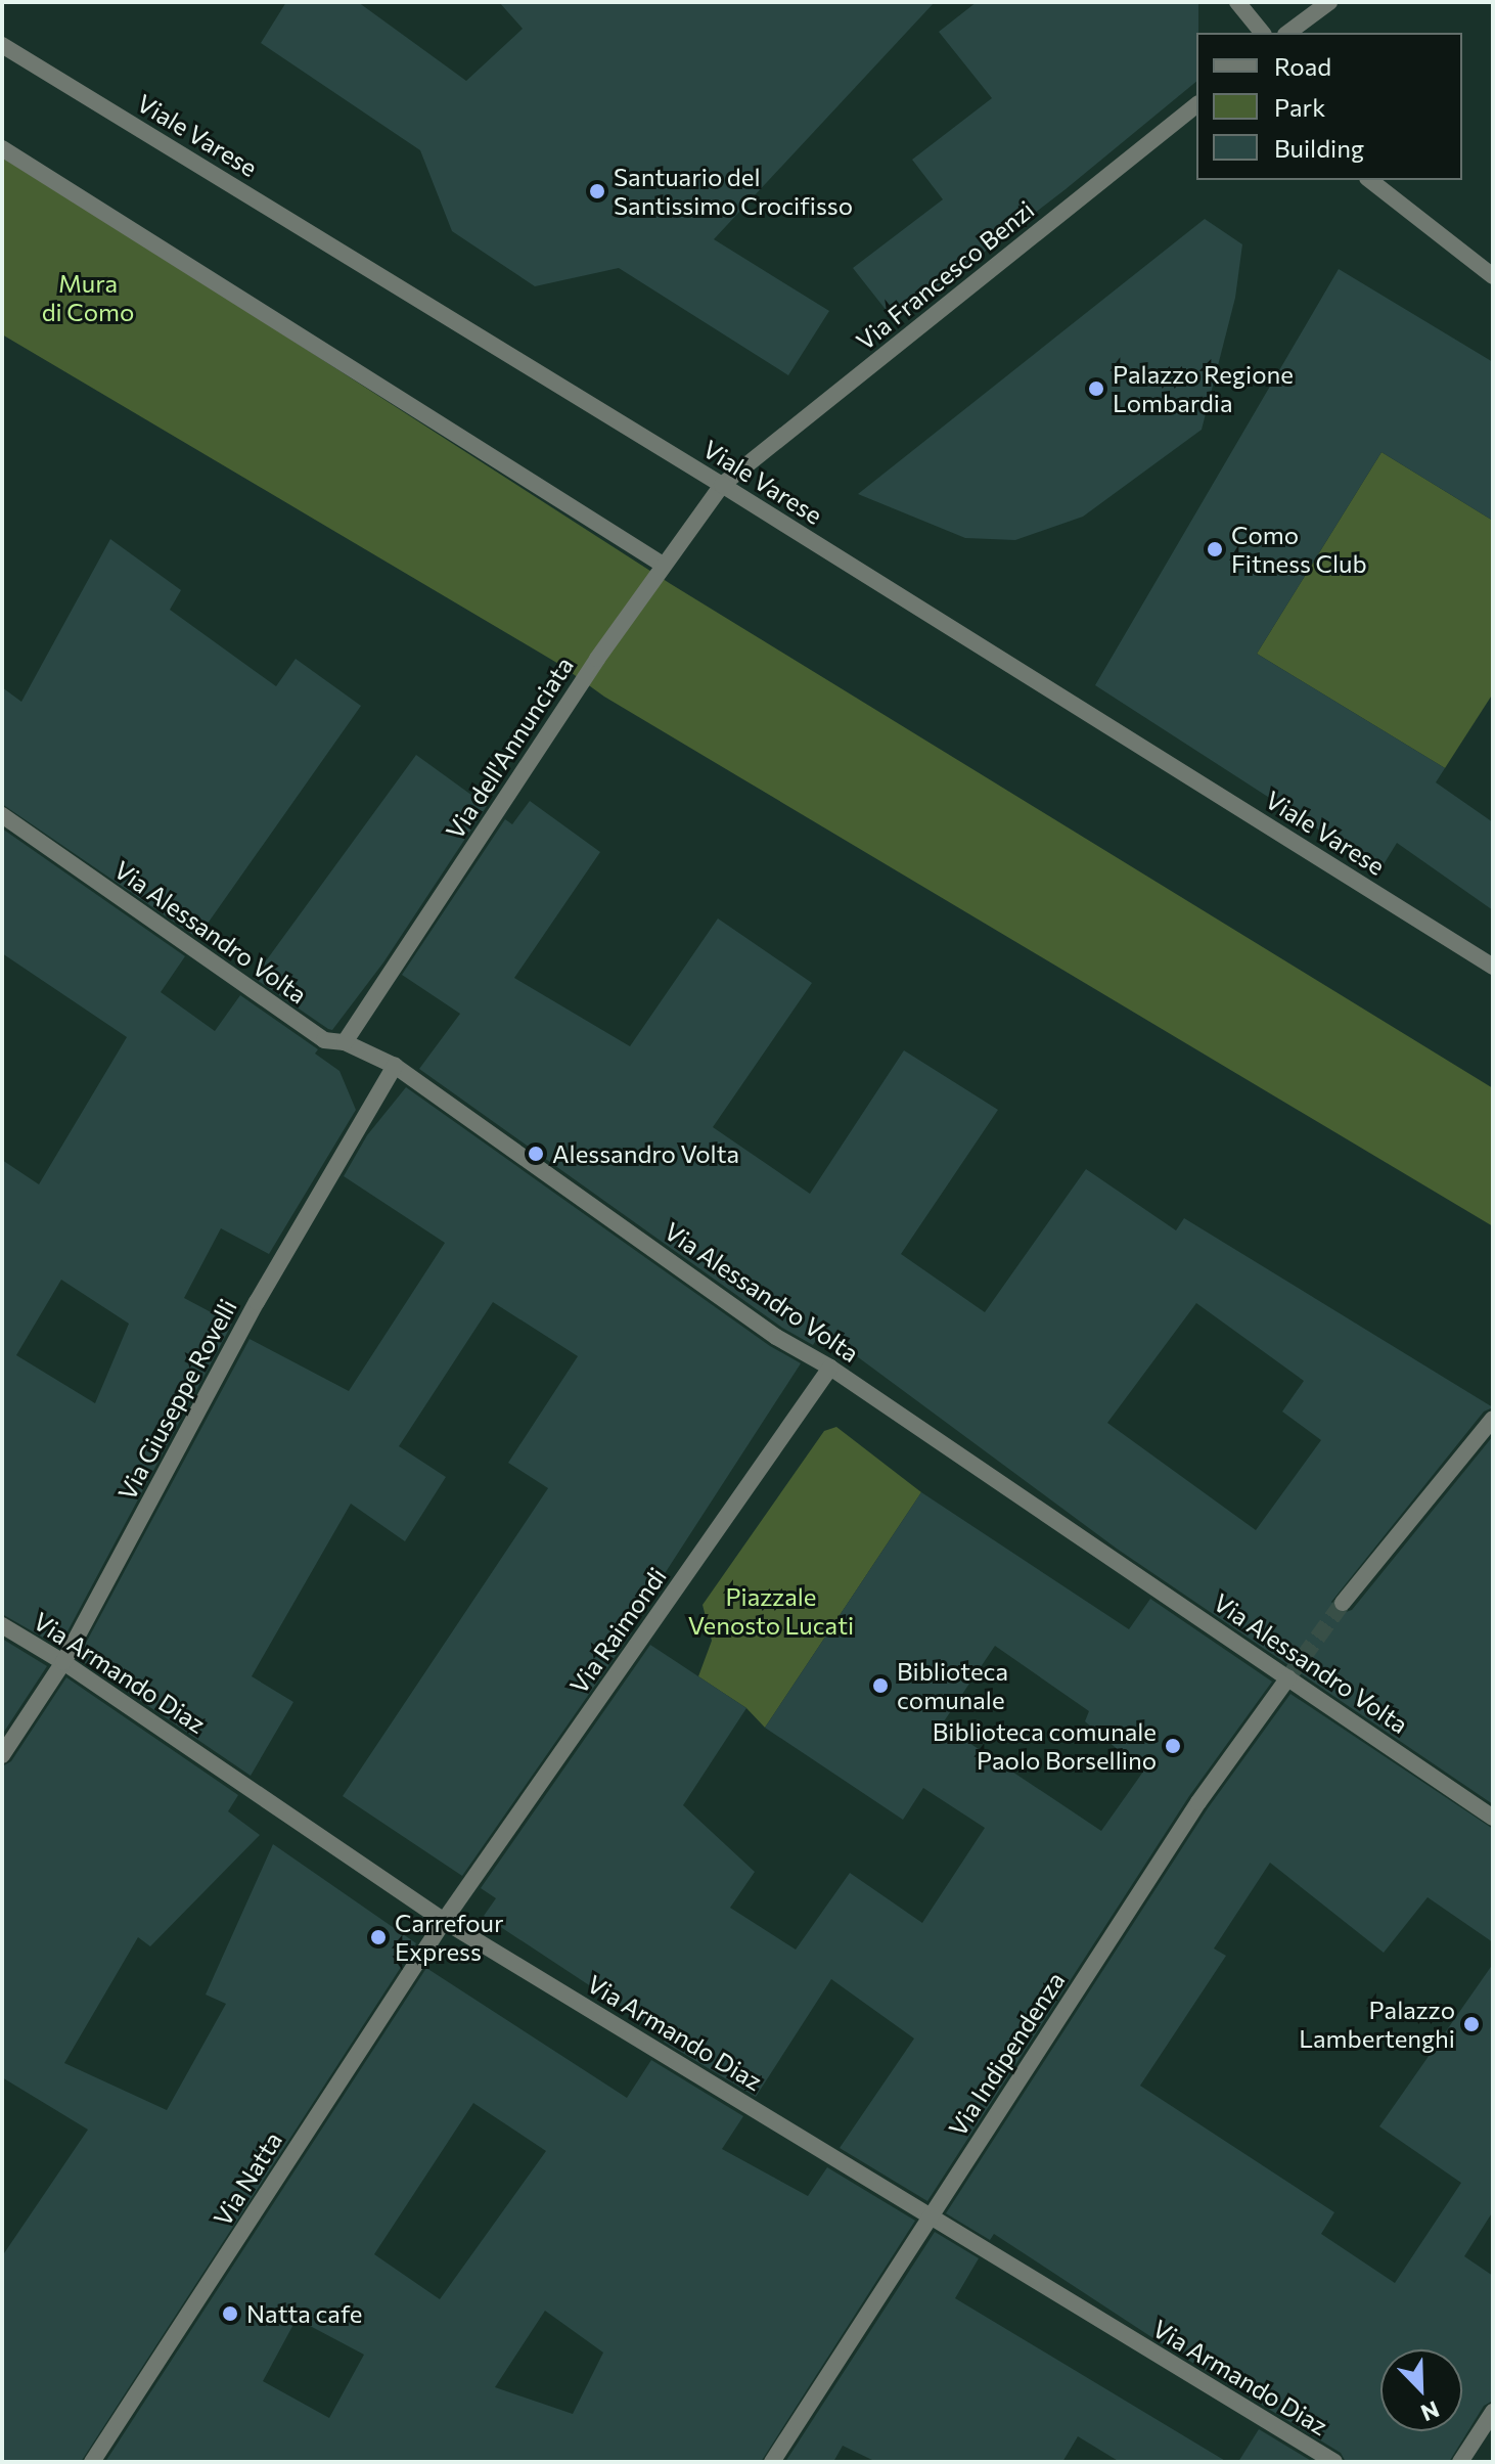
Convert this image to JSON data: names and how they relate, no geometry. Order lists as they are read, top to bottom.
{
  "streets": {
    "street": [
      "Viale Varese",
      "Via Francesco Benzi",
      "Via dell'Annunciata",
      "Via Alessandro Volta",
      "Via Giuseppe Rovelli",
      "Via Raimondi",
      "Via Armando Diaz",
      "Via Indipendenza",
      "Via Natta"
    ]
  },
  "crossings": [
    ["Viale Varese", "Via Francesco Benzi"],
    ["Viale Varese", "Via dell'Annunciata"],
    ["Via Francesco Benzi", "Via dell'Annunciata"],
    ["Via dell'Annunciata", "Via Alessandro Volta"],
    ["Via Alessandro Volta", "Via Giuseppe Rovelli"],
    ["Via Alessandro Volta", "Via Raimondi"],
    ["Via Alessandro Volta", "Via Indipendenza"],
    ["Via Giuseppe Rovelli", "Via Armando Diaz"],
    ["Via Raimondi", "Via Armando Diaz"],
    ["Via Raimondi", "Via Natta"],
    ["Via Armando Diaz", "Via Indipendenza"],
    ["Via Armando Diaz", "Via Natta"]
  ],
  "parks": ["Mura di Como", "Piazzale Venosto Lucati"],
  "places": [
    "Santuario del Santissimo Crocifisso",
    "Palazzo Regione Lombardia",
    "Como Fitness Club",
    "Alessandro Volta",
    "Biblioteca comunale",
    "Biblioteca comunale Paolo Borsellino",
    "Carrefour Express",
    "Palazzo Lambertenghi",
    "Natta cafe"
  ],
  "legend": ["Road", "Park", "Building"],
  "north": "bottom right"
}
